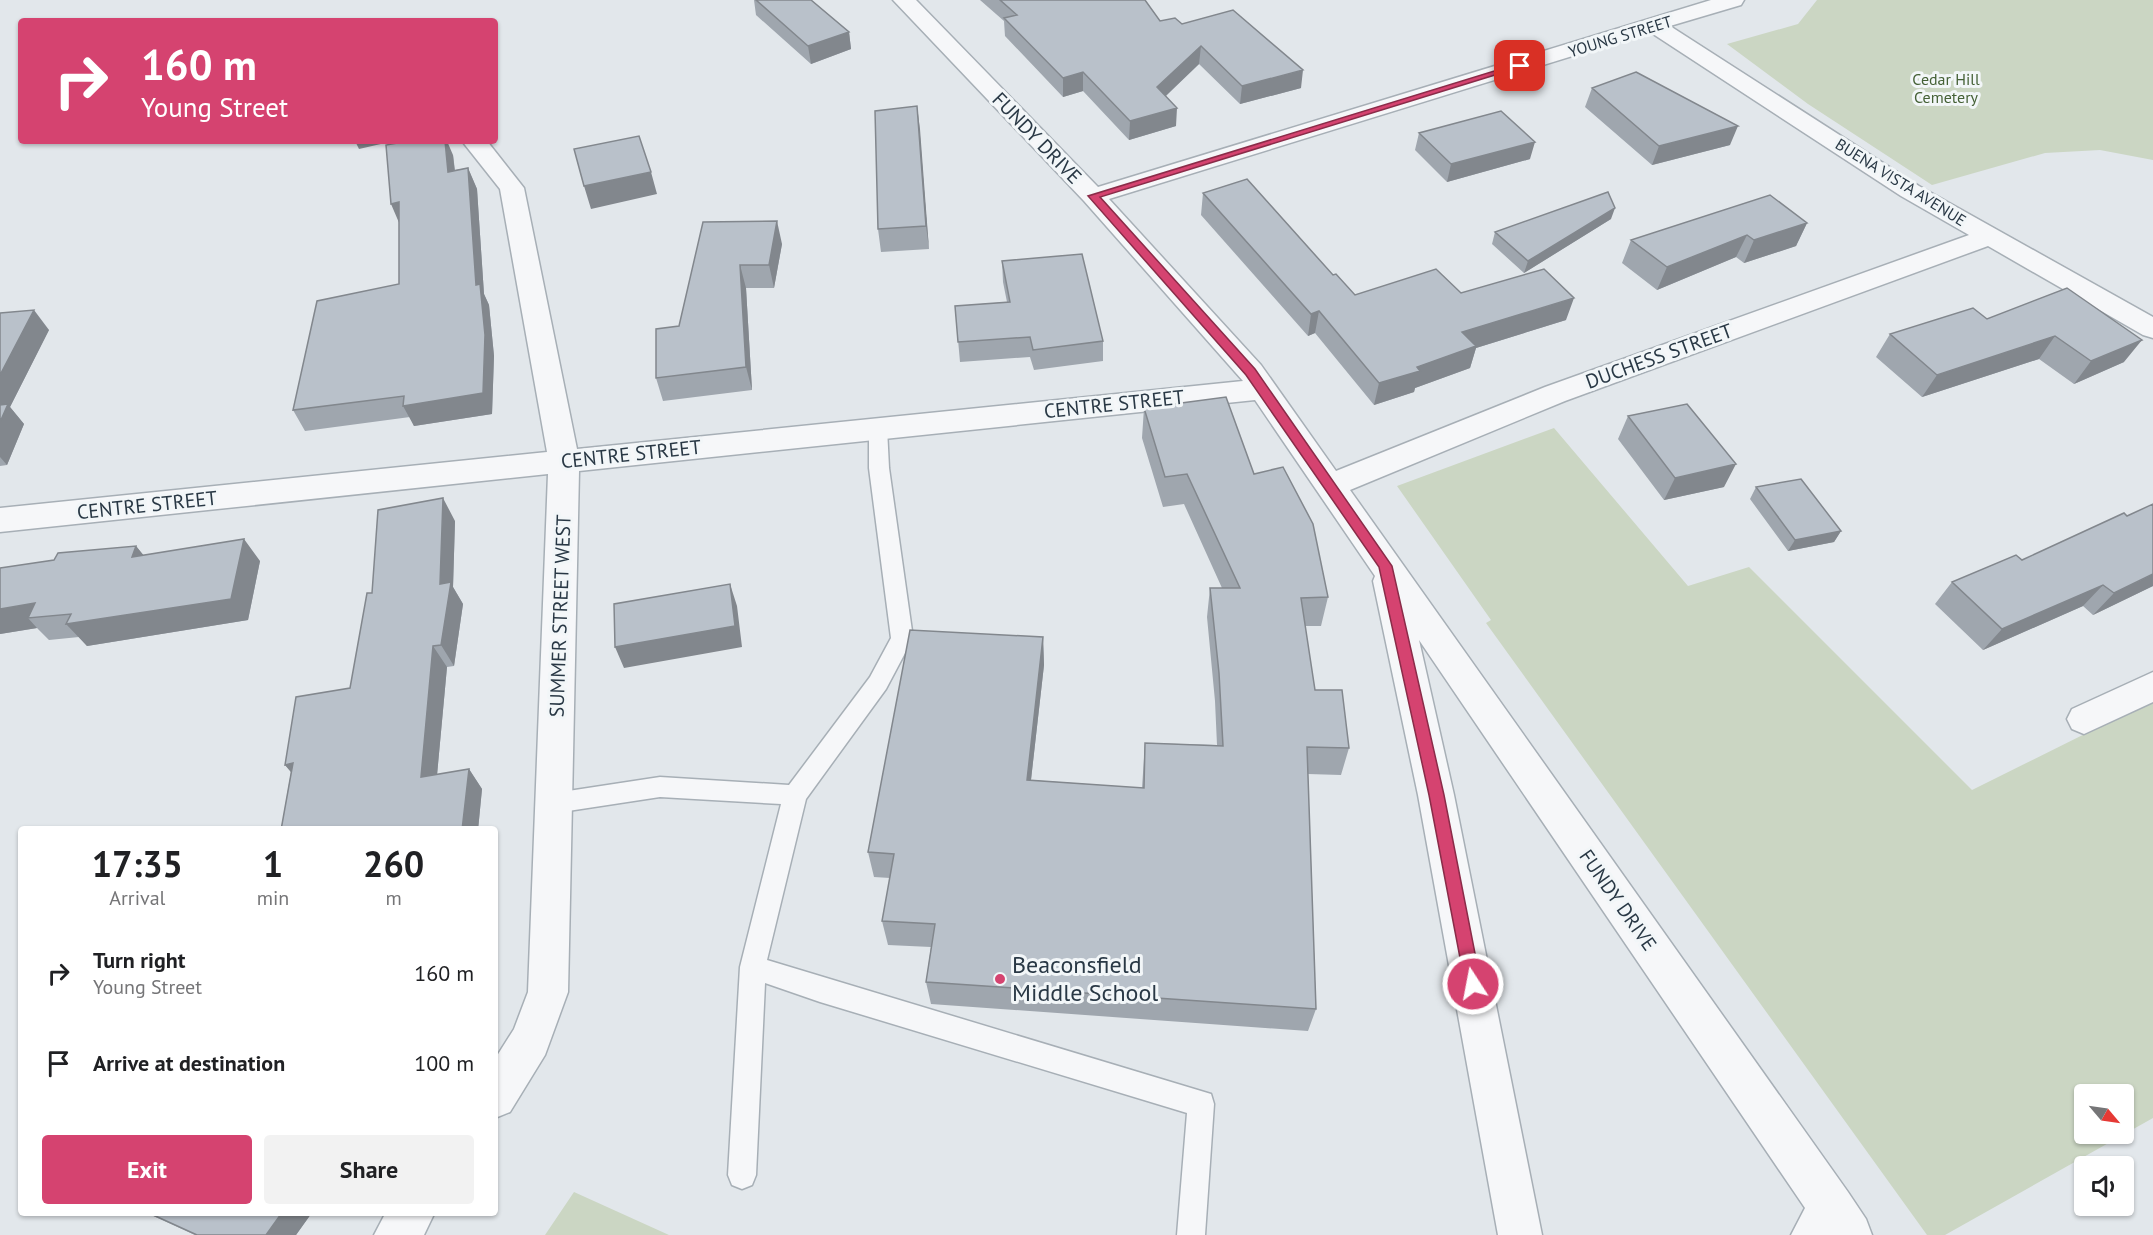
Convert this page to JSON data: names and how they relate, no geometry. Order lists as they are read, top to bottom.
{
  "streets": {
    "street": [
      "YOUNG STREET",
      "FUNDY DRIVE",
      "BUENA VISTA AVENUE",
      "DUCHESS STREET",
      "CENTRE STREET",
      "SUMMER STREET WEST"
    ]
  },
  "crossings": [
    ["YOUNG STREET", "FUNDY DRIVE"],
    ["YOUNG STREET", "BUENA VISTA AVENUE"],
    ["FUNDY DRIVE", "DUCHESS STREET"],
    ["FUNDY DRIVE", "CENTRE STREET"],
    ["BUENA VISTA AVENUE", "DUCHESS STREET"],
    ["CENTRE STREET", "SUMMER STREET WEST"]
  ],
  "parks": ["Cedar Hill Cemetery"],
  "places": ["Beaconsfield Middle School"],
  "north": "bottom right",
  "page": {
    "turn": ["160 m", "Young Street"],
    "eta": [
      "17:35",
      "Arrival",
      "1",
      "min",
      "260",
      "m"
    ],
    "list": [
      {
        "name": "Turn right",
        "note": "Young Street",
        "value": "160 m"
      },
      {
        "name": "Arrive at destination",
        "value": "100 m"
      }
    ],
    "buttons": ["Exit", "Share"]
  }
}
